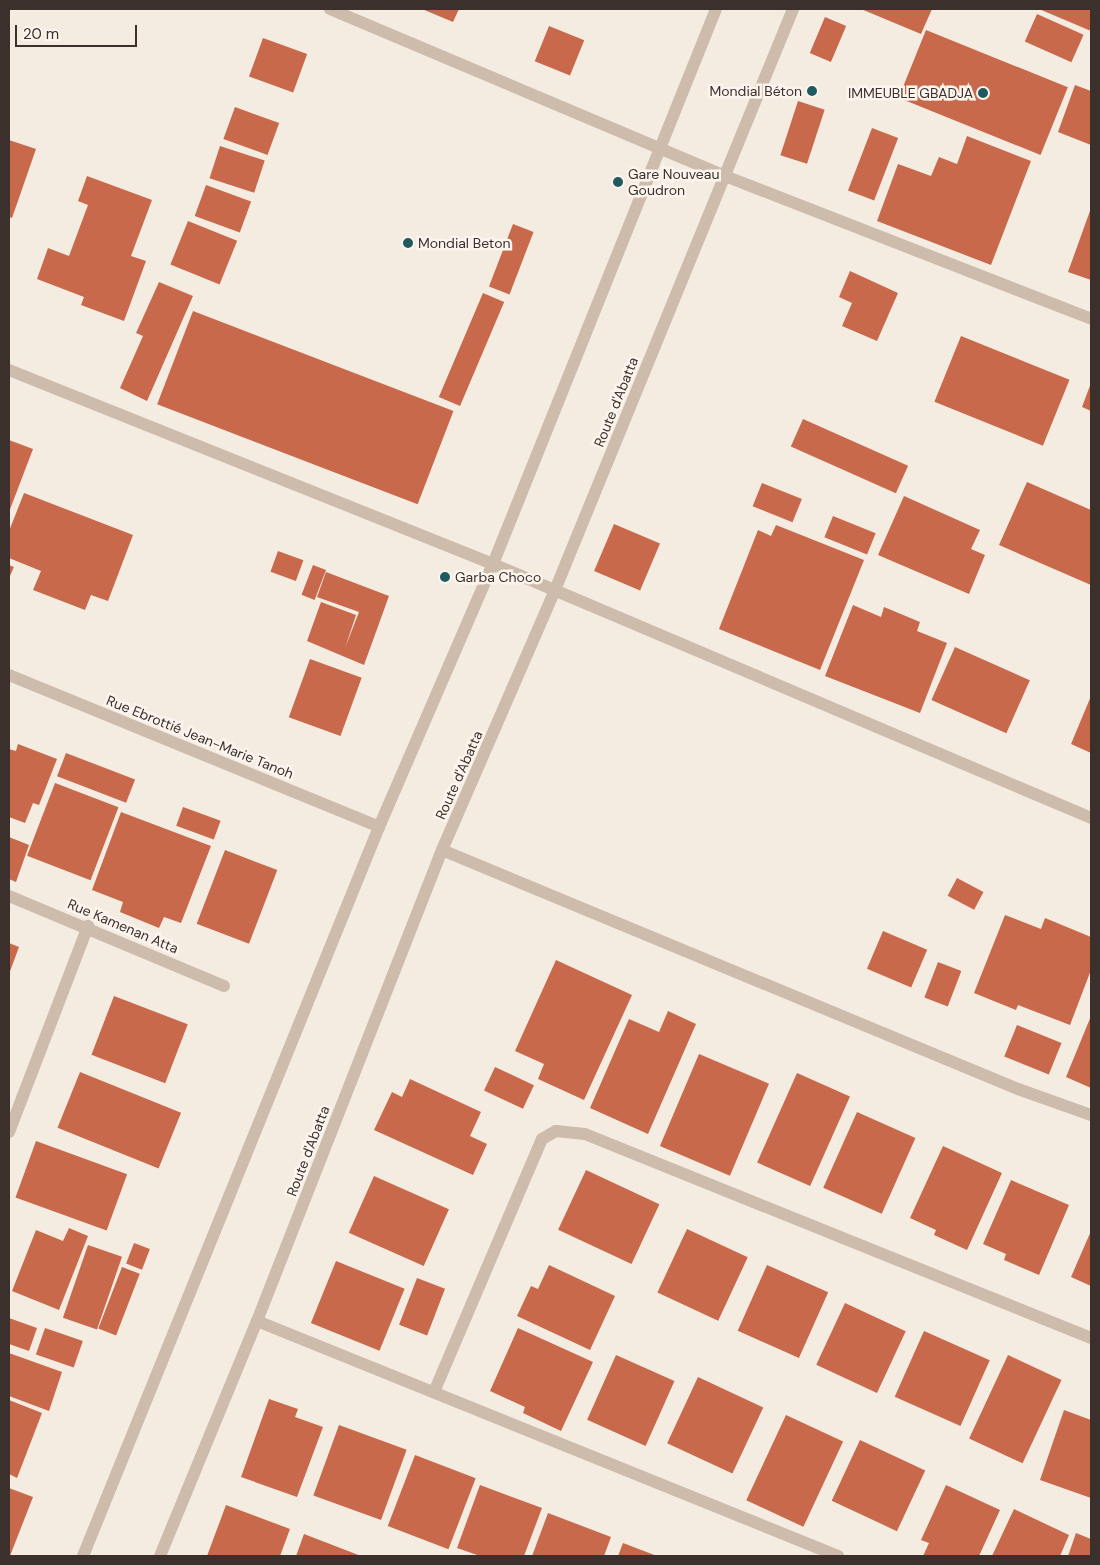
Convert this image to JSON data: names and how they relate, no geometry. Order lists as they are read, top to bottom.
{
  "streets": {
    "street": ["Route d'Abatta", "Rue Ebrottié Jean-Marie Tanoh", "Rue Kamenan Atta"]
  },
  "places": [
    "Mondial Béton",
    "IMMEUBLE GBADJA",
    "Gare Nouveau Goudron",
    "Mondial Beton",
    "Garba Choco"
  ],
  "scale_bar": "20 m"
}
